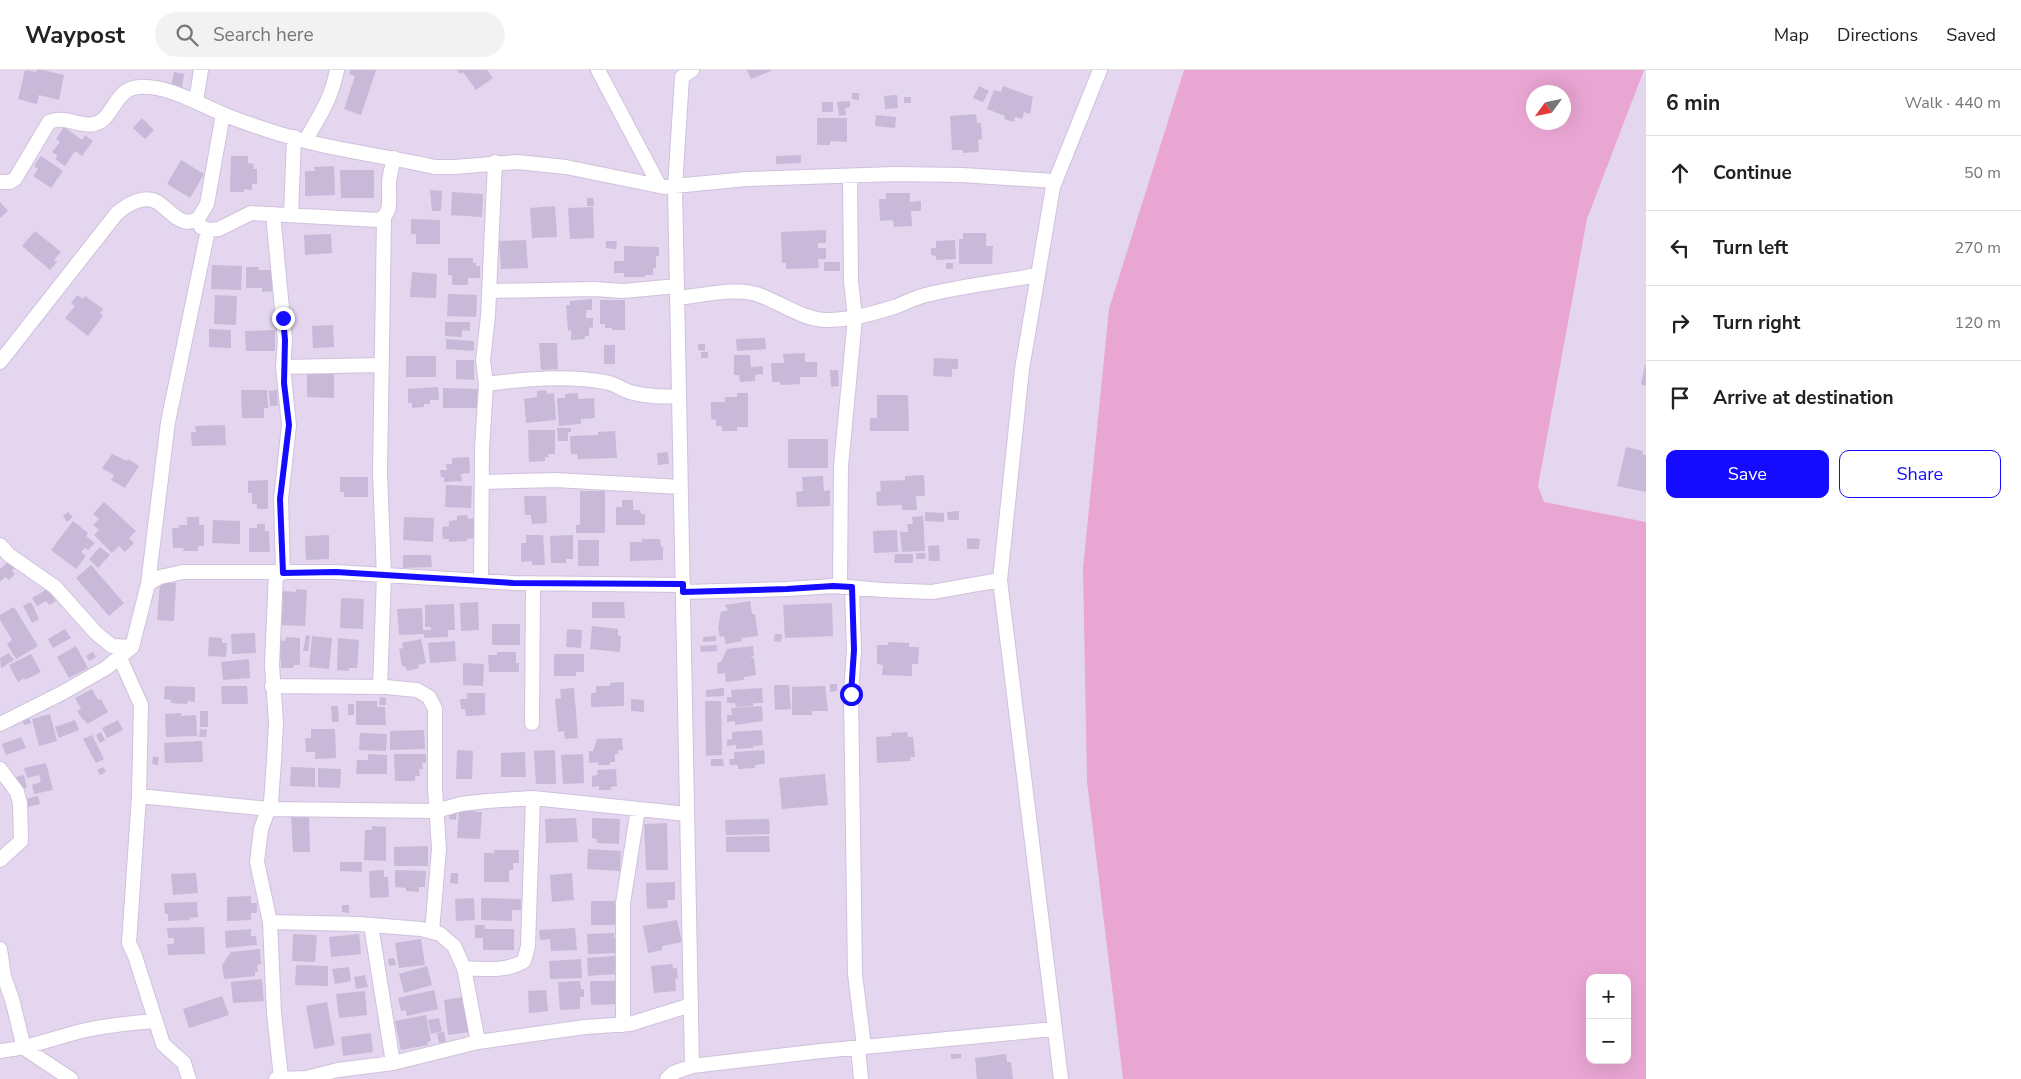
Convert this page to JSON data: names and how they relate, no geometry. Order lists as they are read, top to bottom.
{
  "north": "bottom left",
  "page": {
    "header": "Waypost",
    "search": "Search here",
    "nav": ["Map", "Directions", "Saved"],
    "heading": ["6 min", "Walk · 440 m"],
    "list": [
      ["Continue", "50 m"],
      ["Turn left", "270 m"],
      ["Turn right", "120 m"],
      "Arrive at destination"
    ],
    "buttons": ["Save", "Share"],
    "map_buttons": ["+", "−"]
  }
}
